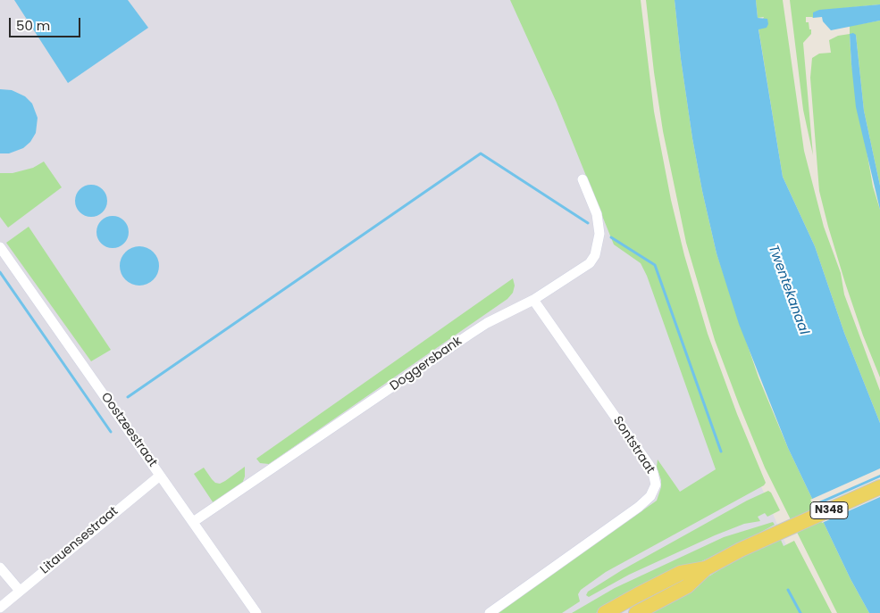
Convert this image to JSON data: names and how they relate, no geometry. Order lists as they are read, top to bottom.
{
  "streets": {
    "main road": ["N348"],
    "street": [
      "Doggersbank",
      "Oostzeestraat",
      "Sontstraat",
      "Litauensestraat"
    ]
  },
  "crossings": [
    ["Doggersbank", "Oostzeestraat"],
    ["Doggersbank", "Sontstraat"],
    ["Oostzeestraat", "Litauensestraat"]
  ],
  "water": ["Twentekanaal"],
  "scale_bar": "50 m"
}
